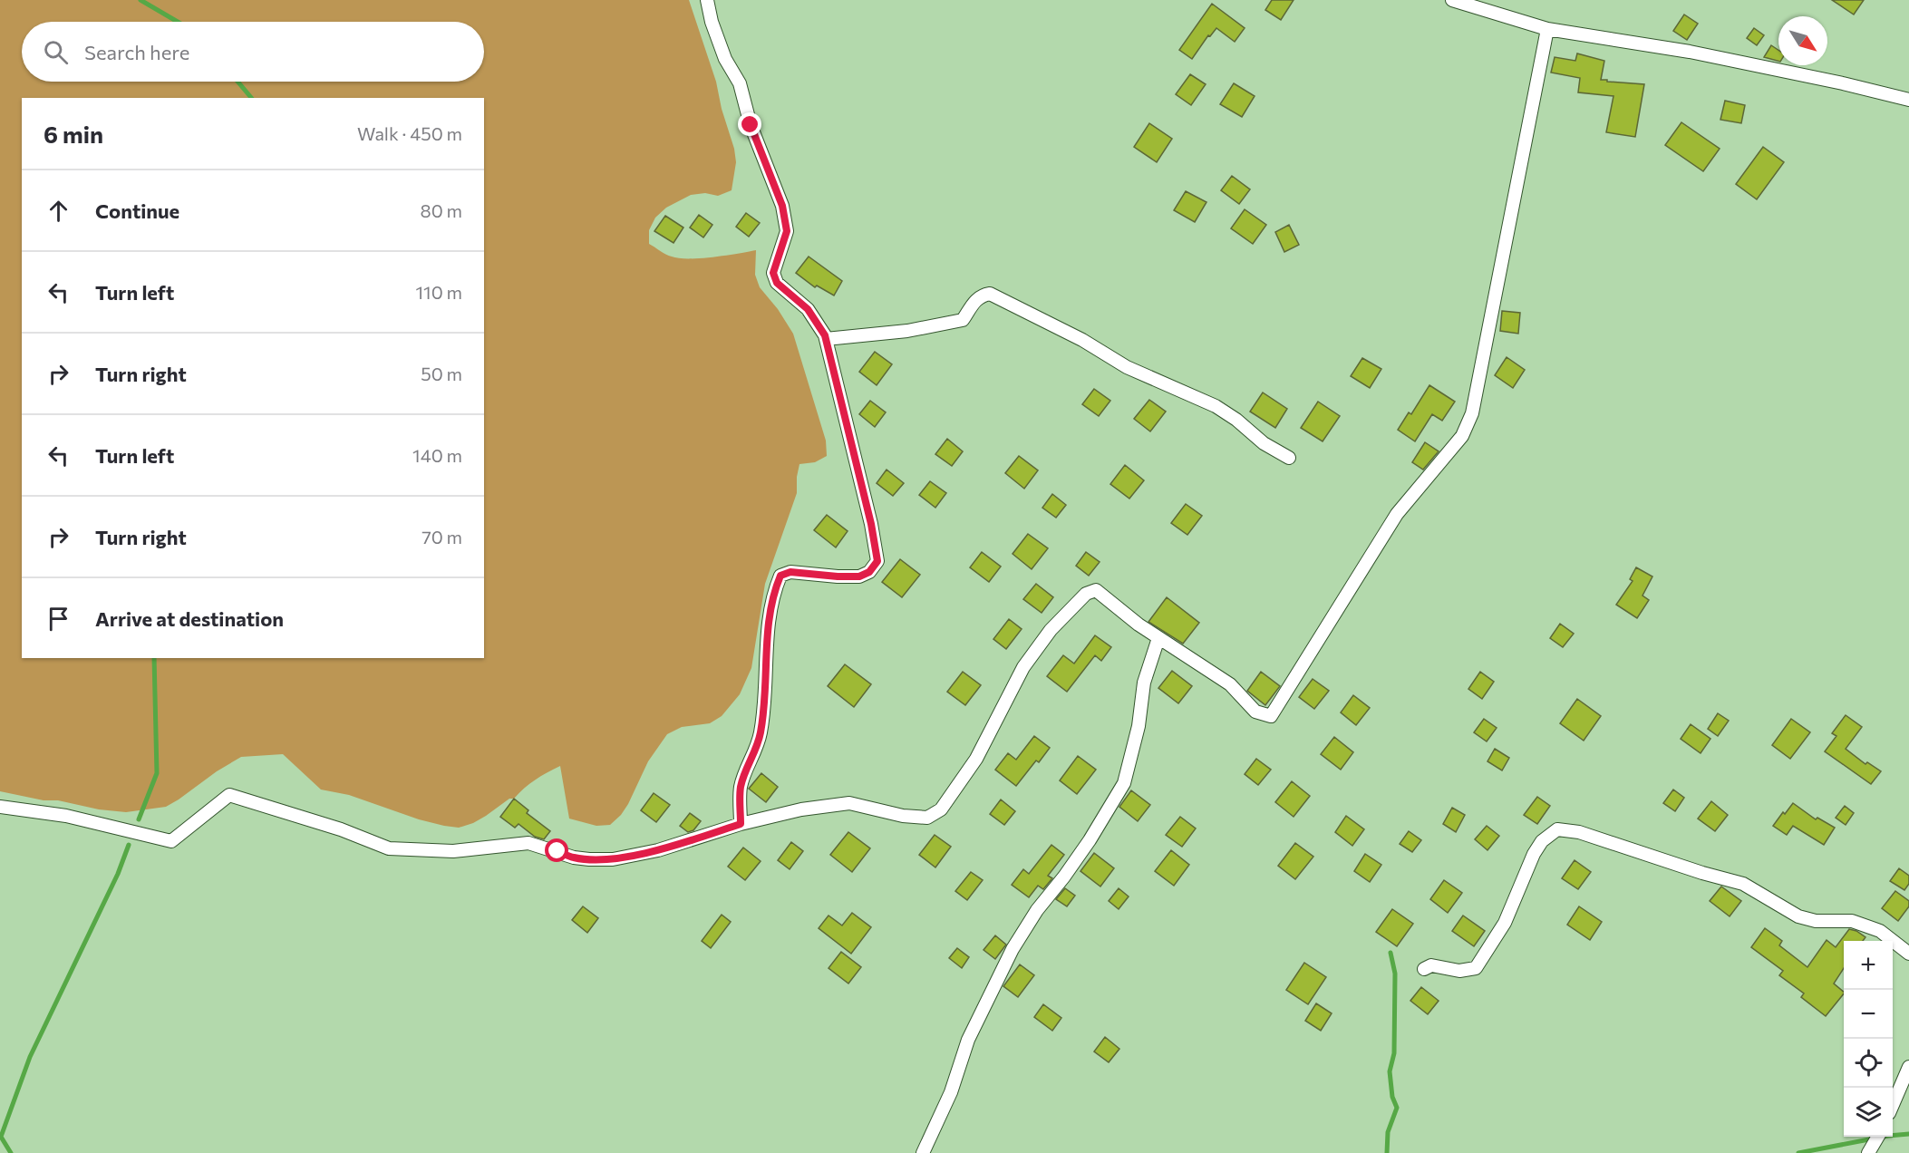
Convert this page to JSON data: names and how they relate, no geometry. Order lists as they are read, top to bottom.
{
  "north": "bottom right",
  "page": {
    "search": "Search here",
    "heading": ["6 min", "Walk · 450 m"],
    "list": [
      ["Continue", "80 m"],
      ["Turn left", "110 m"],
      ["Turn right", "50 m"],
      ["Turn left", "140 m"],
      ["Turn right", "70 m"],
      "Arrive at destination"
    ],
    "map_buttons": ["+", "−"]
  }
}
